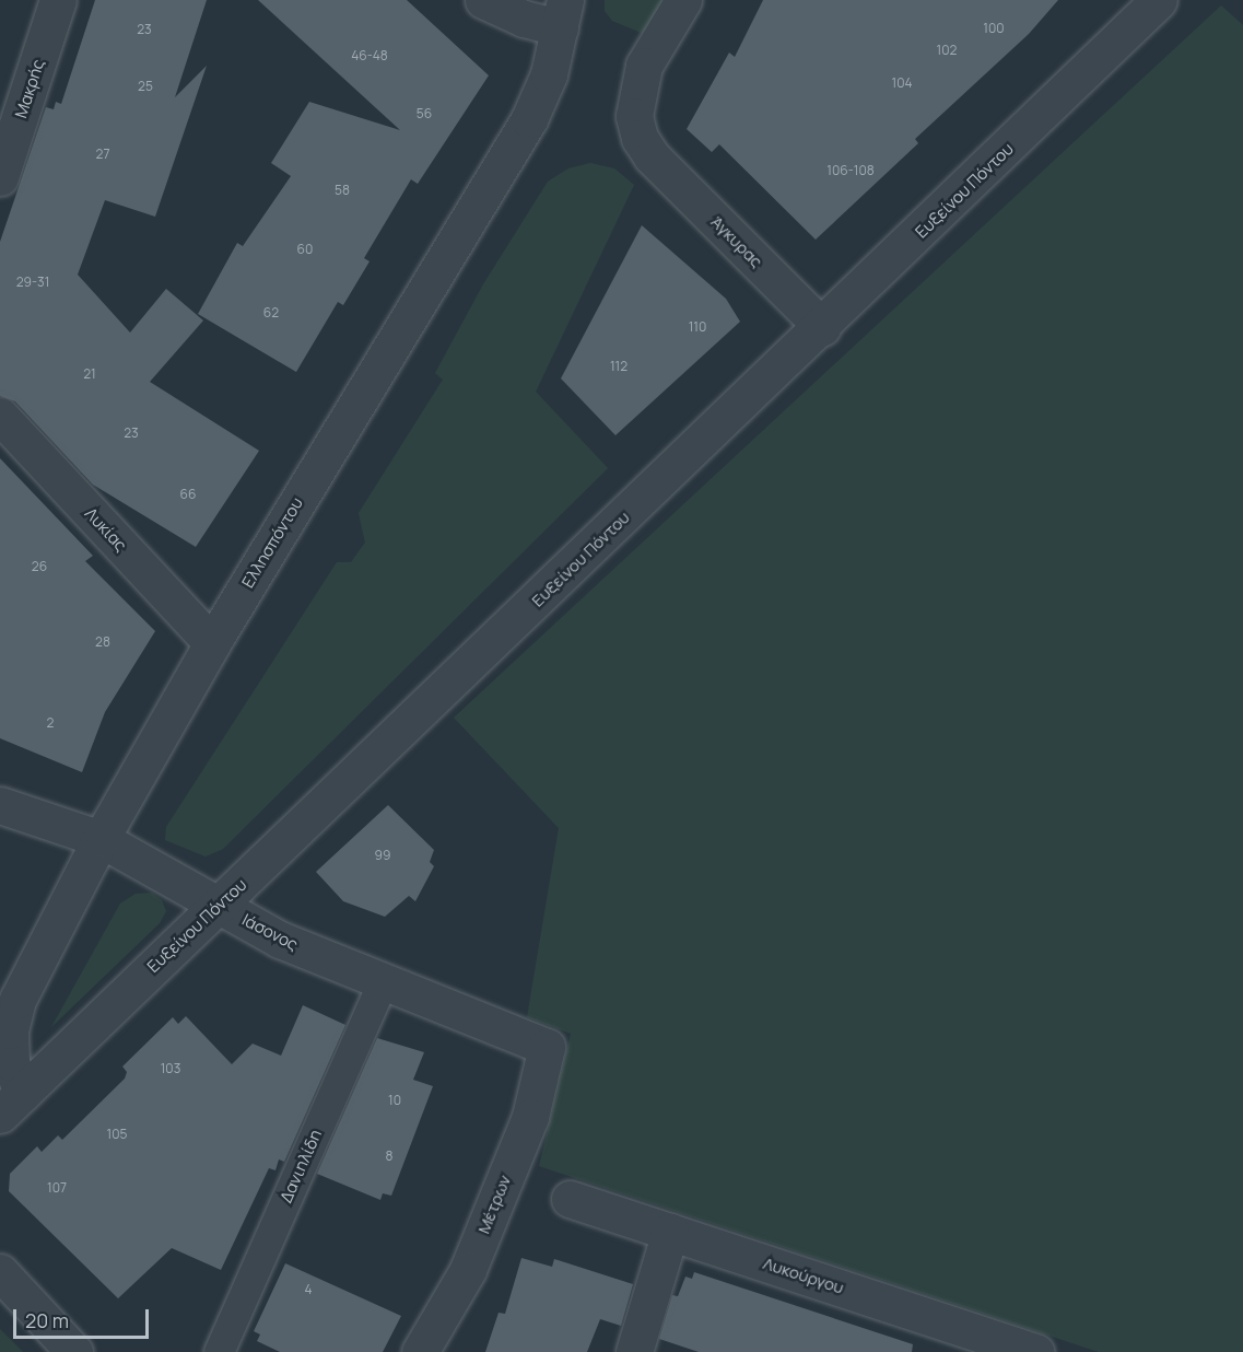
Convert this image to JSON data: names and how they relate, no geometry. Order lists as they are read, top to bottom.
{
  "streets": {
    "street": [
      "Μακρής",
      "Ευξείνου Πόντου",
      "Άγκυρας",
      "Λυκίας",
      "Ελλησπόντου",
      "Ιάσονος",
      "Δανιηλίδη",
      "Μέτρων",
      "Λυκούργου"
    ]
  },
  "crossings": [
    ["Ευξείνου Πόντου", "Άγκυρας"],
    ["Ευξείνου Πόντου", "Ελλησπόντου"],
    ["Ευξείνου Πόντου", "Ιάσονος"],
    ["Λυκίας", "Ελλησπόντου"],
    ["Ελλησπόντου", "Ιάσονος"],
    ["Ιάσονος", "Δανιηλίδη"],
    ["Ιάσονος", "Μέτρων"]
  ],
  "house_numbers": [
    "100",
    "23",
    "102",
    "46-48",
    "104",
    "25",
    "56",
    "27",
    "106-108",
    "58",
    "60",
    "29-31",
    "62",
    "110",
    "112",
    "21",
    "23",
    "66",
    "26",
    "28",
    "2",
    "99",
    "103",
    "10",
    "105",
    "8",
    "107",
    "4"
  ],
  "scale_bar": "20 m"
}
